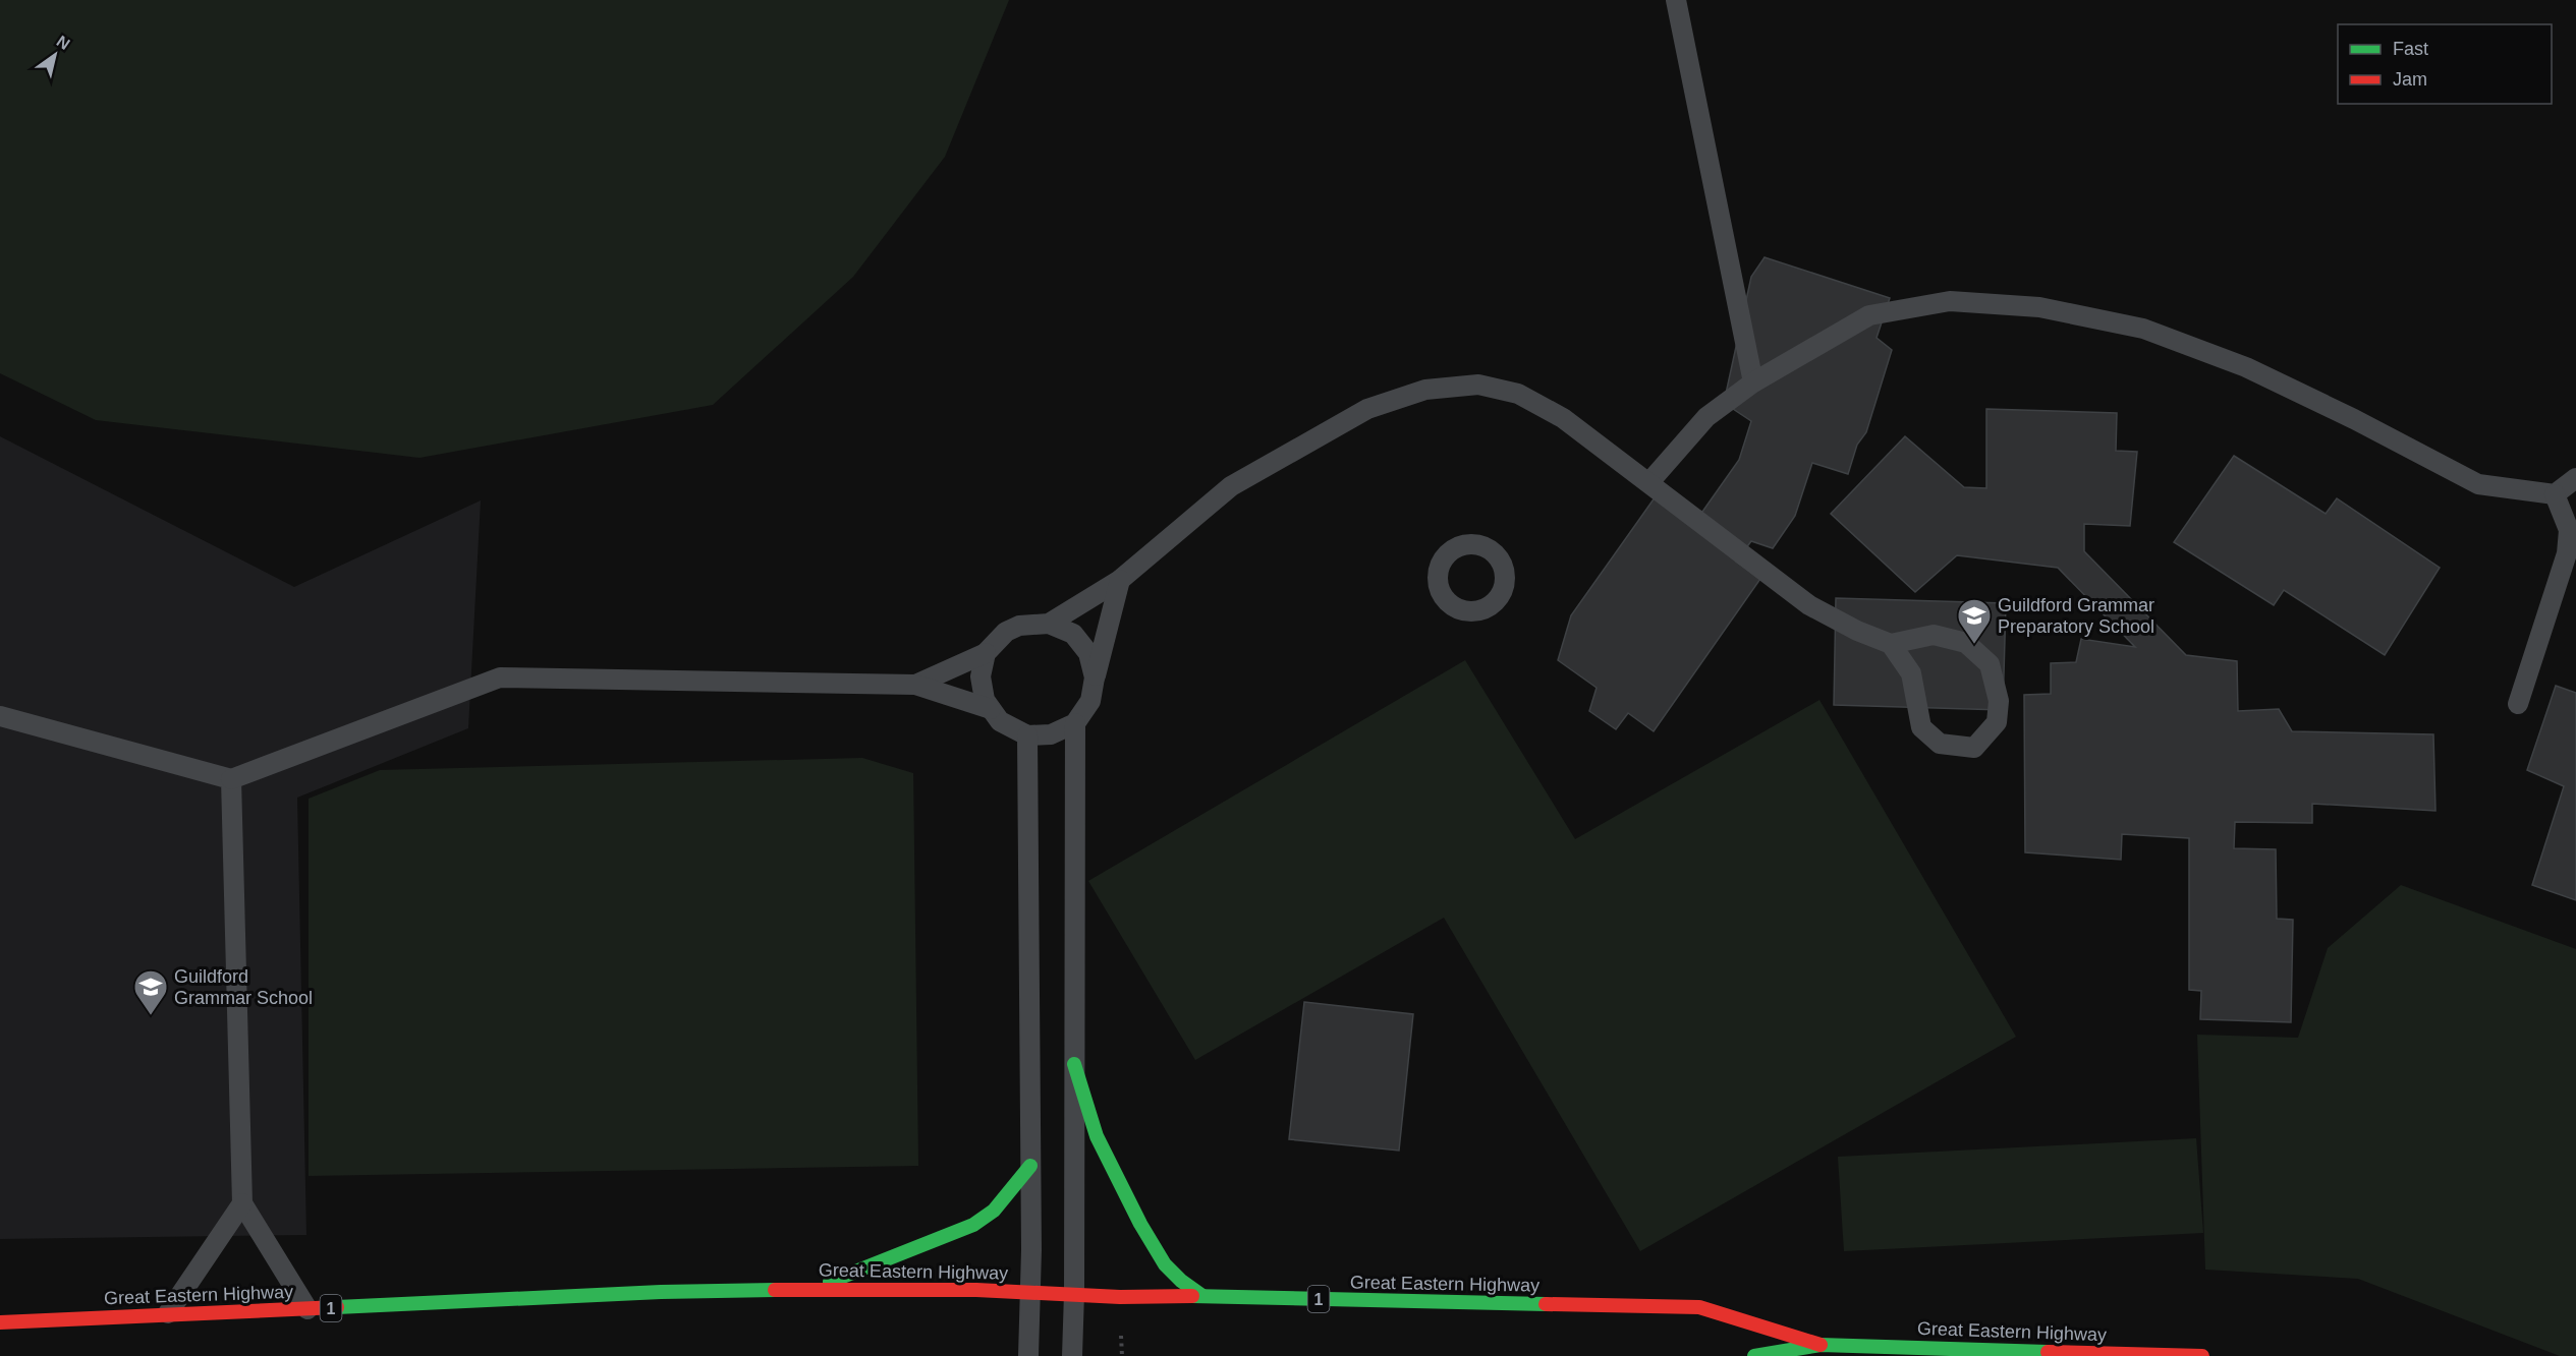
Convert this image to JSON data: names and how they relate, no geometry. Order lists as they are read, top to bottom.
{
  "streets": {
    "highway": ["Great Eastern Highway", "1"]
  },
  "places": {
    "school or university": ["Guildford Grammar Preparatory School", "Guildford Grammar School"]
  },
  "legend": ["Fast", "Jam"],
  "north": "top right"
}
